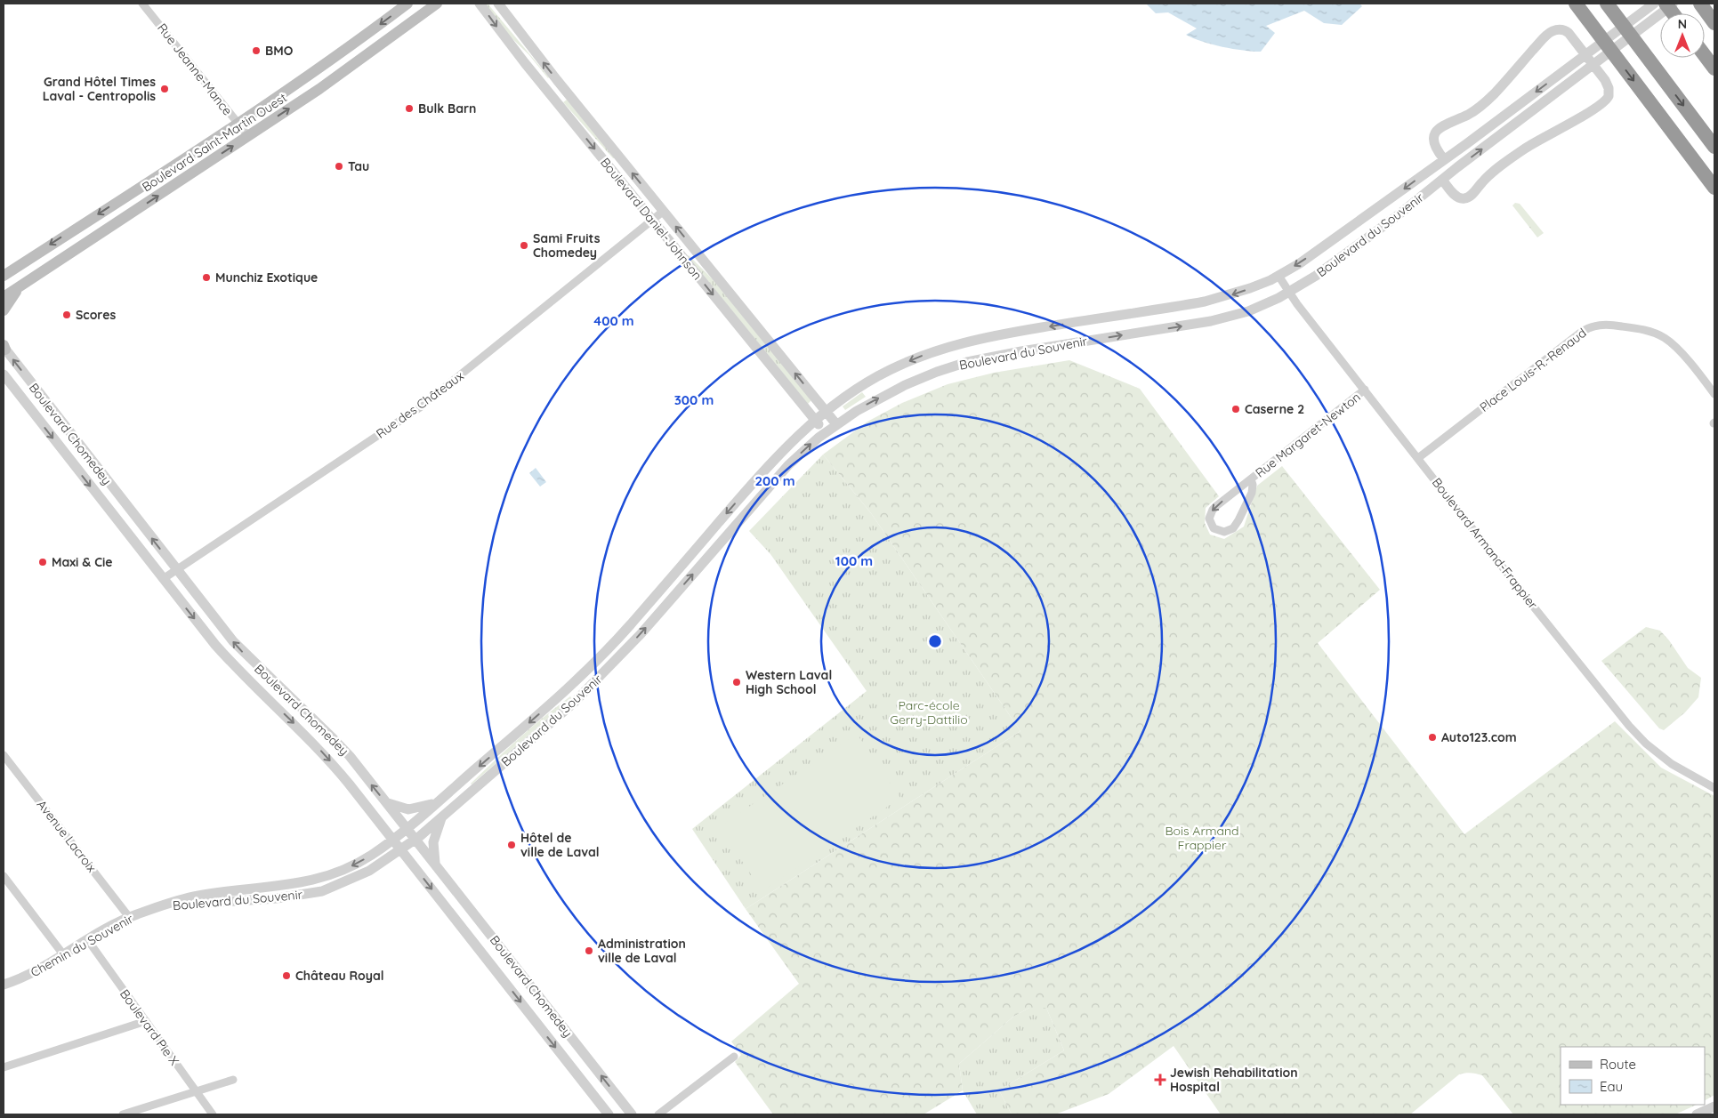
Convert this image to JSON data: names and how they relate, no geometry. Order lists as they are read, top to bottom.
{
  "streets": {
    "main road": ["Boulevard Saint-Martin Ouest"],
    "street": [
      "Rue Jeanne-Mance",
      "Boulevard Daniel-Johnson",
      "Boulevard du Souvenir",
      "Place Louis-R.-Renaud",
      "Rue des Châteaux",
      "Boulevard Chomedey",
      "Rue Margaret-Newton",
      "Boulevard Armand-Frappier",
      "Avenue Lacroix",
      "Chemin du Souvenir",
      "Boulevard Pie X"
    ]
  },
  "crossings": [
    ["Rue Jeanne-Mance", "Boulevard Saint-Martin Ouest"],
    ["Boulevard Daniel-Johnson", "Boulevard du Souvenir"],
    ["Boulevard Daniel-Johnson", "Rue des Châteaux"],
    ["Boulevard du Souvenir", "Boulevard Chomedey"],
    ["Boulevard du Souvenir", "Boulevard Armand-Frappier"],
    ["Boulevard du Souvenir", "Chemin du Souvenir"],
    ["Place Louis-R.-Renaud", "Boulevard Armand-Frappier"],
    ["Rue des Châteaux", "Boulevard Chomedey"],
    ["Rue Margaret-Newton", "Boulevard Armand-Frappier"],
    ["Avenue Lacroix", "Chemin du Souvenir"],
    ["Chemin du Souvenir", "Boulevard Pie X"]
  ],
  "parks": ["Parc-école Gerry-Dattilio", "Bois Armand Frappier"],
  "places": {
    "other": [
      "BMO",
      "Grand Hôtel Times Laval - Centropolis",
      "Bulk Barn",
      "Tau",
      "Sami Fruits Chomedey",
      "Munchiz Exotique",
      "Scores",
      "Caserne 2",
      "Maxi & Cie",
      "Western Laval High School",
      "Auto123.com",
      "Hôtel de ville de Laval",
      "Administration ville de Laval",
      "Château Royal"
    ],
    "health": ["Jewish Rehabilitation Hospital"]
  },
  "legend": ["Route", "Eau"],
  "north": "top",
  "rings": [
    "400 m",
    "300 m",
    "200 m",
    "100 m"
  ]
}
